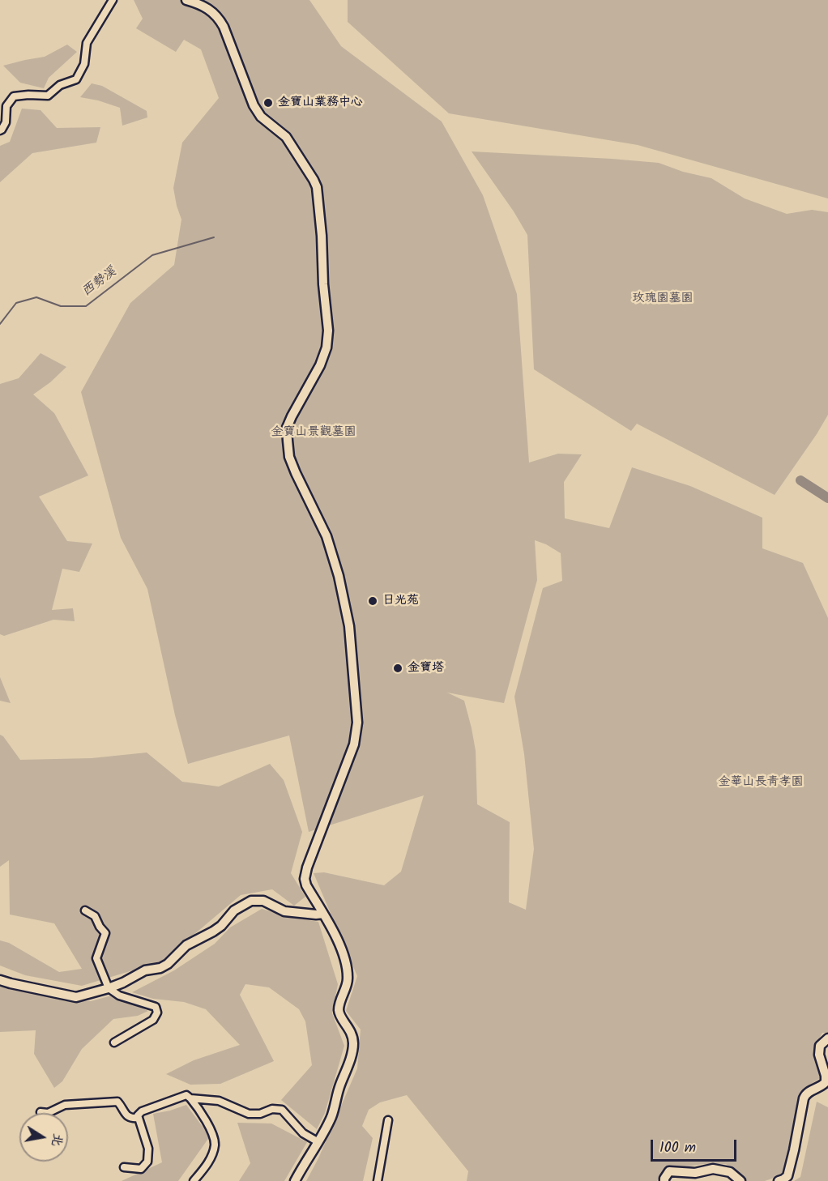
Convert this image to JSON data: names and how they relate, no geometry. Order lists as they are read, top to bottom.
{
  "water": ["西勢溪"],
  "parks": ["玫瑰園墓園", "金寶山景觀墓園", "金華山長青孝園"],
  "places": ["金寶山業務中心", "日光苑", "金寶塔"],
  "scale_bar": "100 m",
  "north": "right"
}
